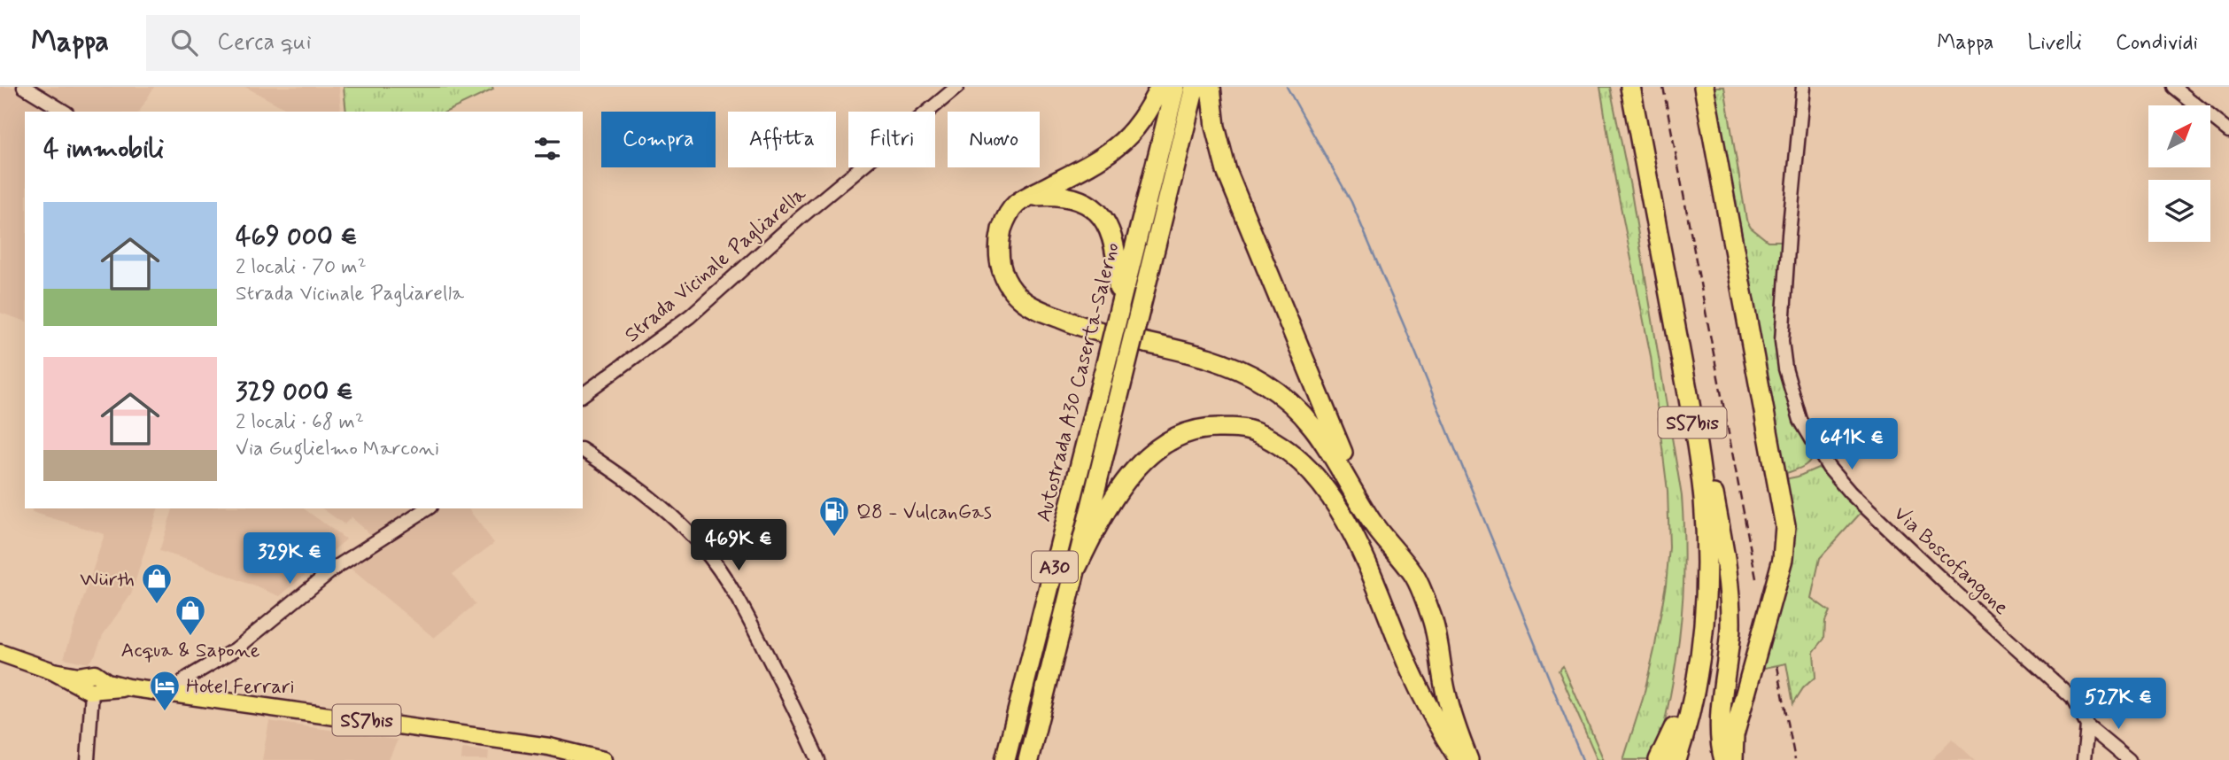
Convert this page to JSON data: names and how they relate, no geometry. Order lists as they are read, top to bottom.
{
  "streets": {
    "highway": ["Autostrada A30 Caserta-Salerno", "SS7bis", "A30"],
    "street": ["Strada Vicinale Pagliarella", "Via Boscofangone"]
  },
  "places": {
    "fuel station": ["Q8 - VulcanGas"],
    "shop": ["Würth", "Acqua & Sapone"],
    "hotel": ["Hotel Ferrari"]
  },
  "north": "top right",
  "page": {
    "header": "Mappa",
    "search": "Cerca qui",
    "nav": ["Mappa", "Livelli", "Condividi"],
    "chip": [
      "Compra",
      "Affitta",
      "Filtri",
      "Nuovo"
    ],
    "heading": "4 immobili",
    "list": [
      {
        "name": "469 000 €",
        "note": "2 locali · 70 m² · Strada Vicinale Pagliarella"
      },
      {
        "name": "329 000 €",
        "note": "2 locali · 68 m² · Via Guglielmo Marconi"
      }
    ],
    "price": [
      "641K €",
      "469K €",
      "329K €",
      "527K €"
    ]
  }
}
